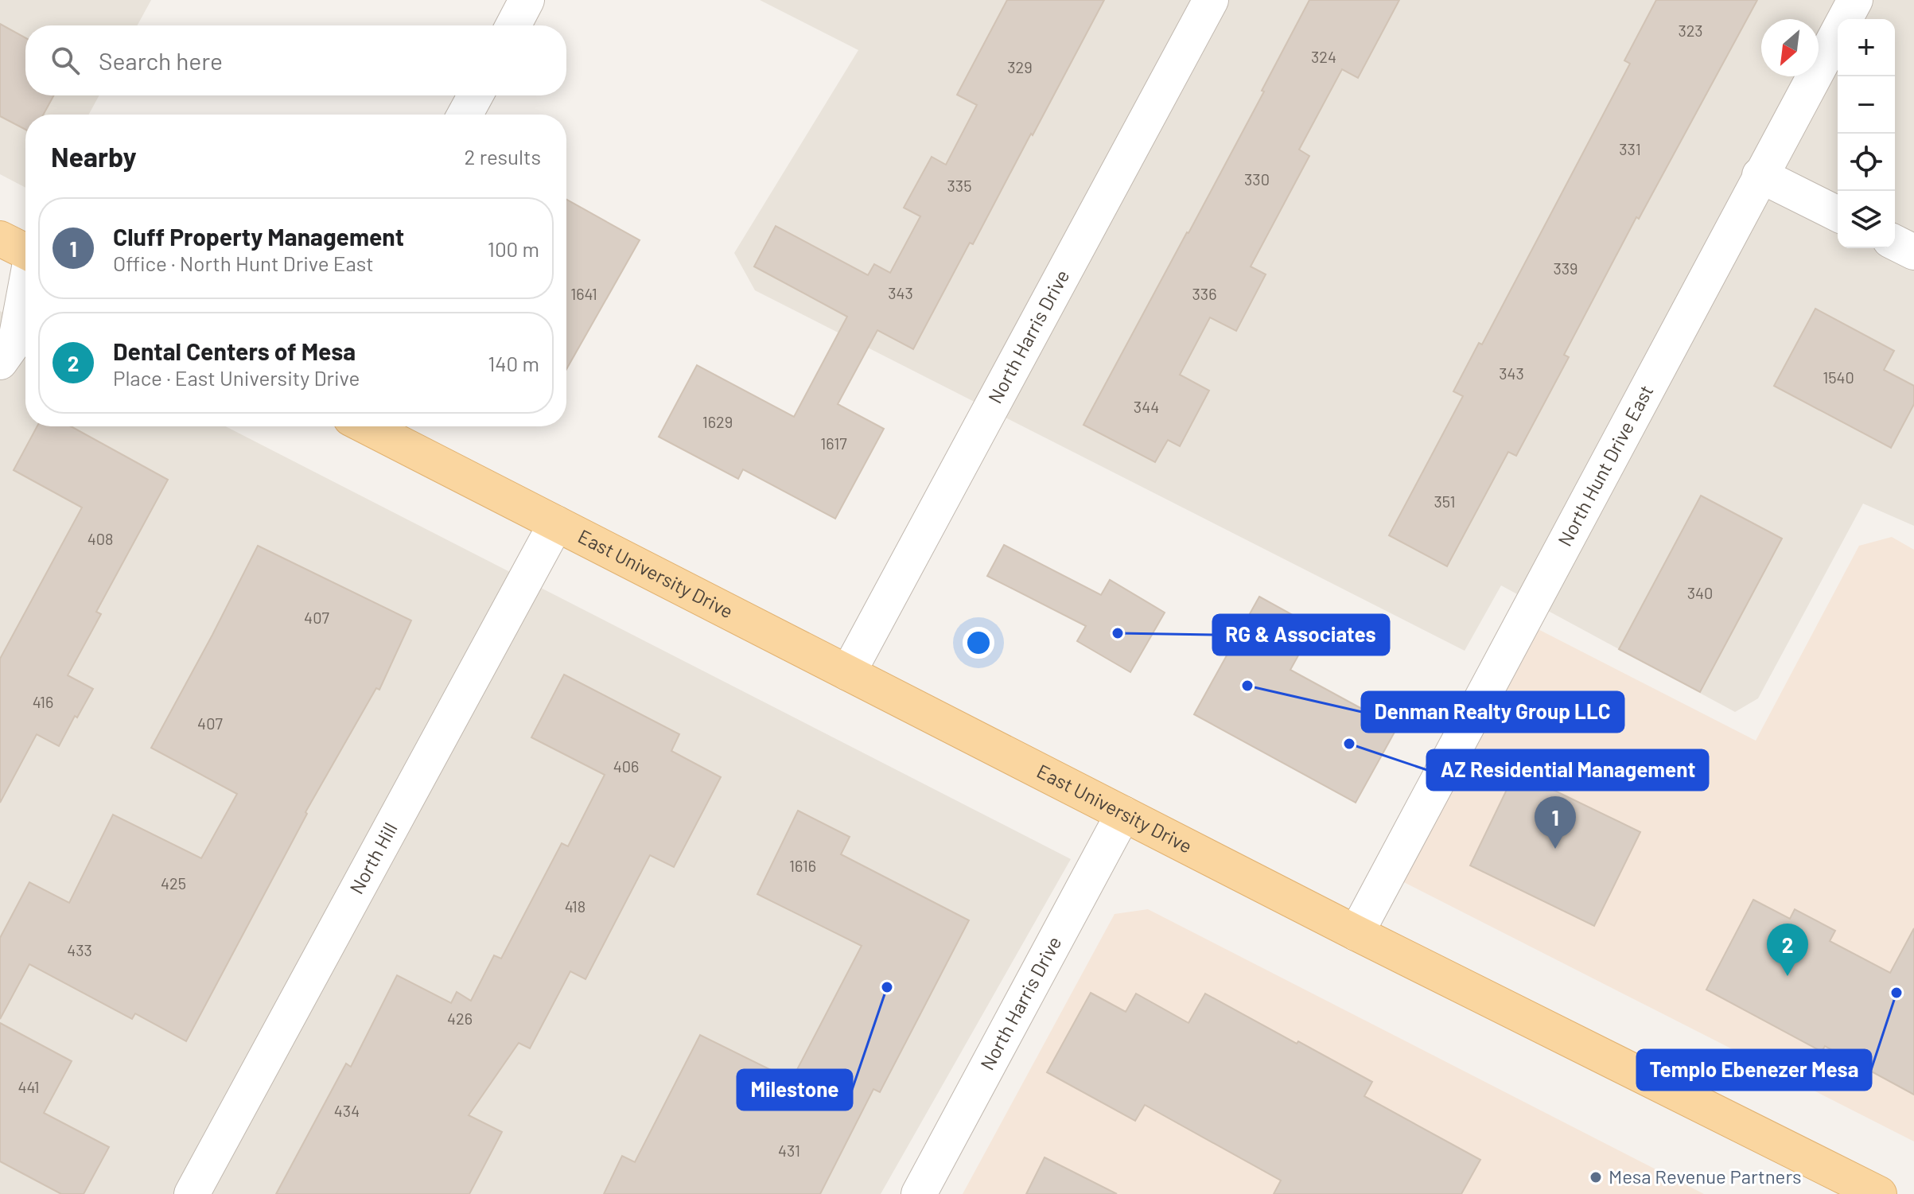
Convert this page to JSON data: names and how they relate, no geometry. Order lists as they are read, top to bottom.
{
  "streets": {
    "main road": ["East University Drive"],
    "street": ["North Harris Drive", "North Hunt Drive East", "North Hill"]
  },
  "crossings": [
    ["North Harris Drive", "East University Drive"],
    ["North Hunt Drive East", "East University Drive"],
    ["East University Drive", "North Hill"]
  ],
  "places": [
    "RG & Associates",
    "Denman Realty Group LLC",
    "AZ Residential Management",
    "Milestone",
    "Templo Ebenezer Mesa",
    "Mesa Revenue Partners"
  ],
  "house_numbers": [
    "323",
    "324",
    "329",
    "331",
    "330",
    "335",
    "339",
    "343",
    "1641",
    "336",
    "343",
    "1540",
    "344",
    "1629",
    "1617",
    "351",
    "408",
    "340",
    "407",
    "416",
    "407",
    "406",
    "1616",
    "425",
    "418",
    "433",
    "426",
    "441",
    "434",
    "431"
  ],
  "north": "bottom left",
  "page": {
    "map_buttons": ["+", "−"],
    "search": "Search here",
    "heading": ["Nearby", "2 results"],
    "list": [
      {
        "mark": "1",
        "name": "Cluff Property Management",
        "note": "Office · North Hunt Drive East",
        "value": "100 m"
      },
      {
        "mark": "2",
        "name": "Dental Centers of Mesa",
        "note": "Place · East University Drive",
        "value": "140 m"
      }
    ],
    "pins": ["1", "2"]
  }
}
